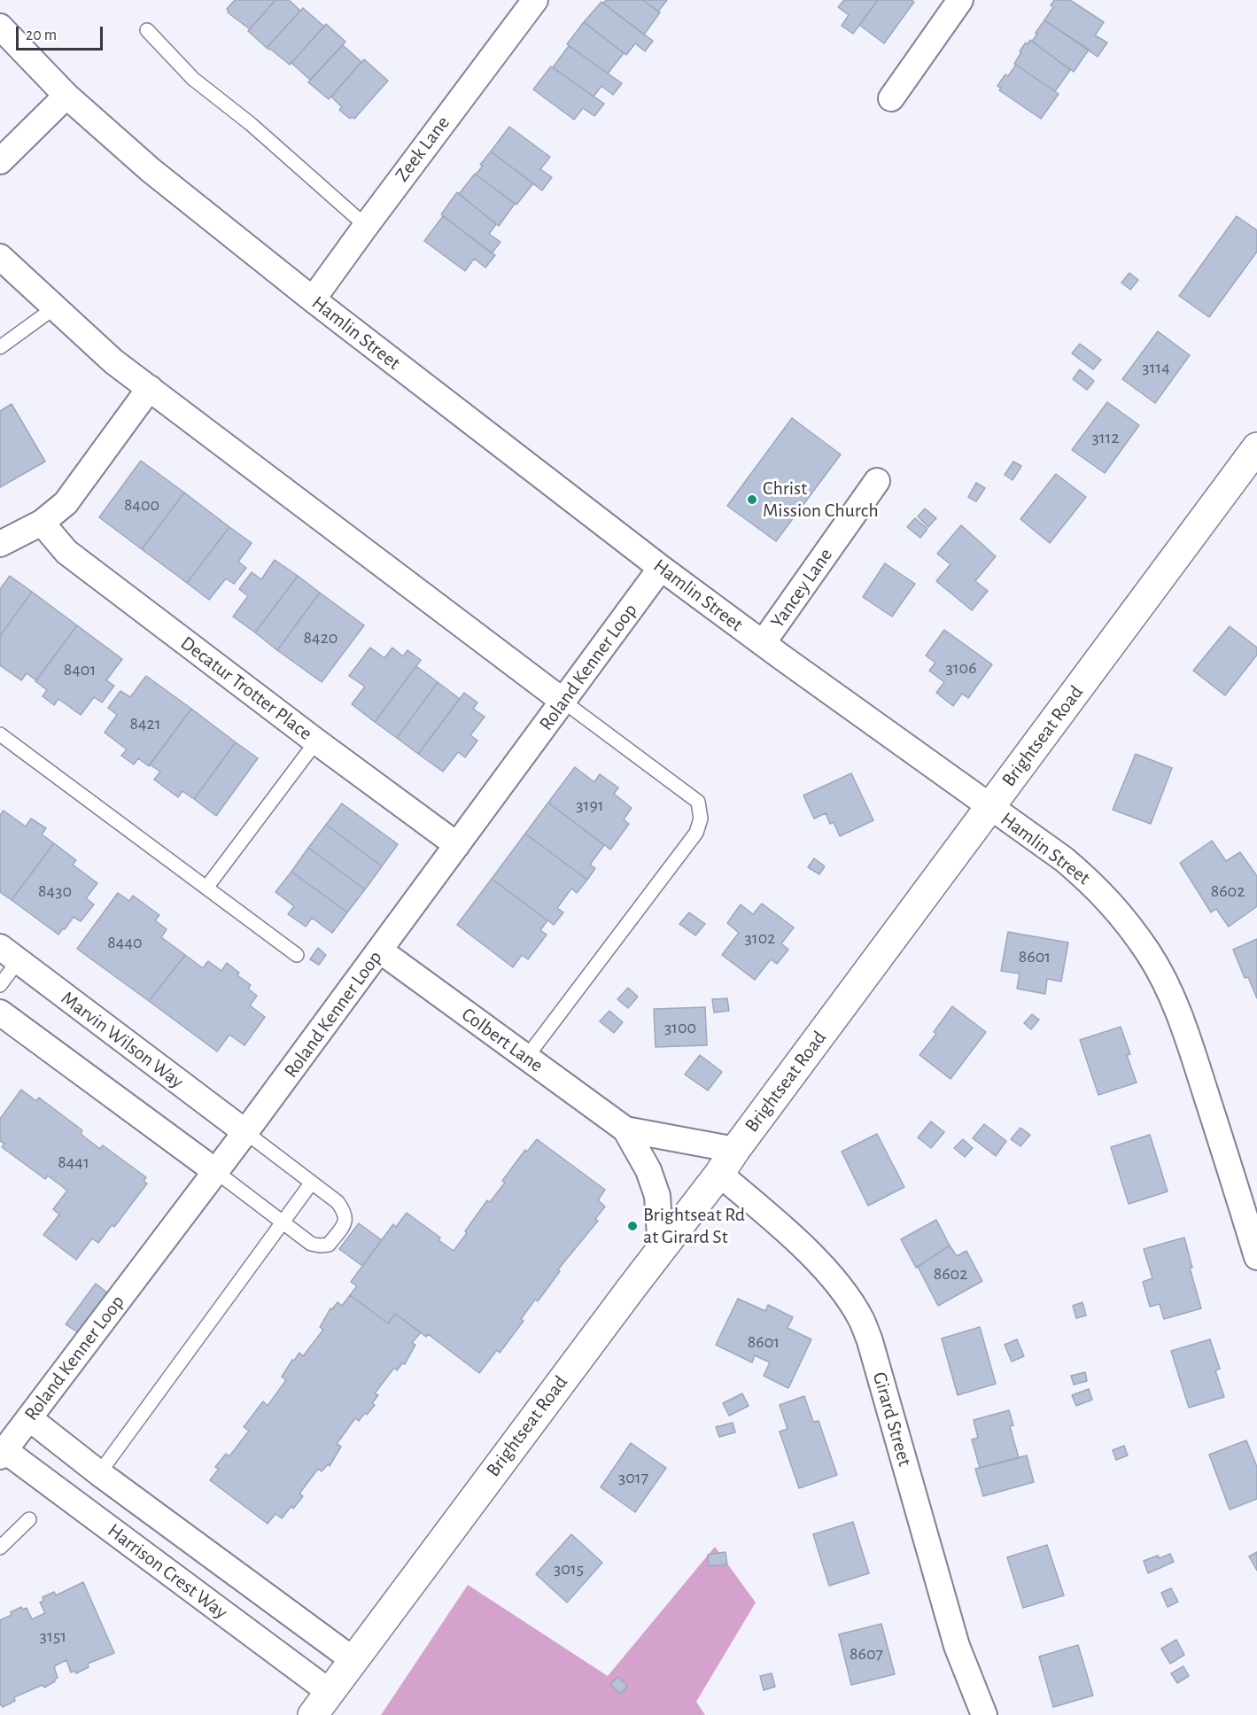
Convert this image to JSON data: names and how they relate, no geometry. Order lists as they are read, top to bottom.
{
  "streets": {
    "street": [
      "Zeek Lane",
      "Hamlin Street",
      "Yancey Lane",
      "Roland Kenner Loop",
      "Decatur Trotter Place",
      "Brightseat Road",
      "Marvin Wilson Way",
      "Colbert Lane",
      "Girard Street",
      "Harrison Crest Way"
    ]
  },
  "crossings": [
    ["Zeek Lane", "Hamlin Street"],
    ["Hamlin Street", "Yancey Lane"],
    ["Hamlin Street", "Roland Kenner Loop"],
    ["Hamlin Street", "Brightseat Road"],
    ["Roland Kenner Loop", "Decatur Trotter Place"],
    ["Roland Kenner Loop", "Marvin Wilson Way"],
    ["Roland Kenner Loop", "Colbert Lane"],
    ["Roland Kenner Loop", "Harrison Crest Way"],
    ["Brightseat Road", "Colbert Lane"],
    ["Brightseat Road", "Girard Street"],
    ["Brightseat Road", "Harrison Crest Way"],
    ["Colbert Lane", "Girard Street"]
  ],
  "places": ["Christ Mission Church", "Brightseat Rd at Girard St"],
  "house_numbers": [
    "3114",
    "3112",
    "8400",
    "8420",
    "3106",
    "8401",
    "8421",
    "3191",
    "8430",
    "8602",
    "3102",
    "8440",
    "8601",
    "3100",
    "8441",
    "8602",
    "8601",
    "3017",
    "3015",
    "3151",
    "8607"
  ],
  "scale_bar": "20 m"
}
